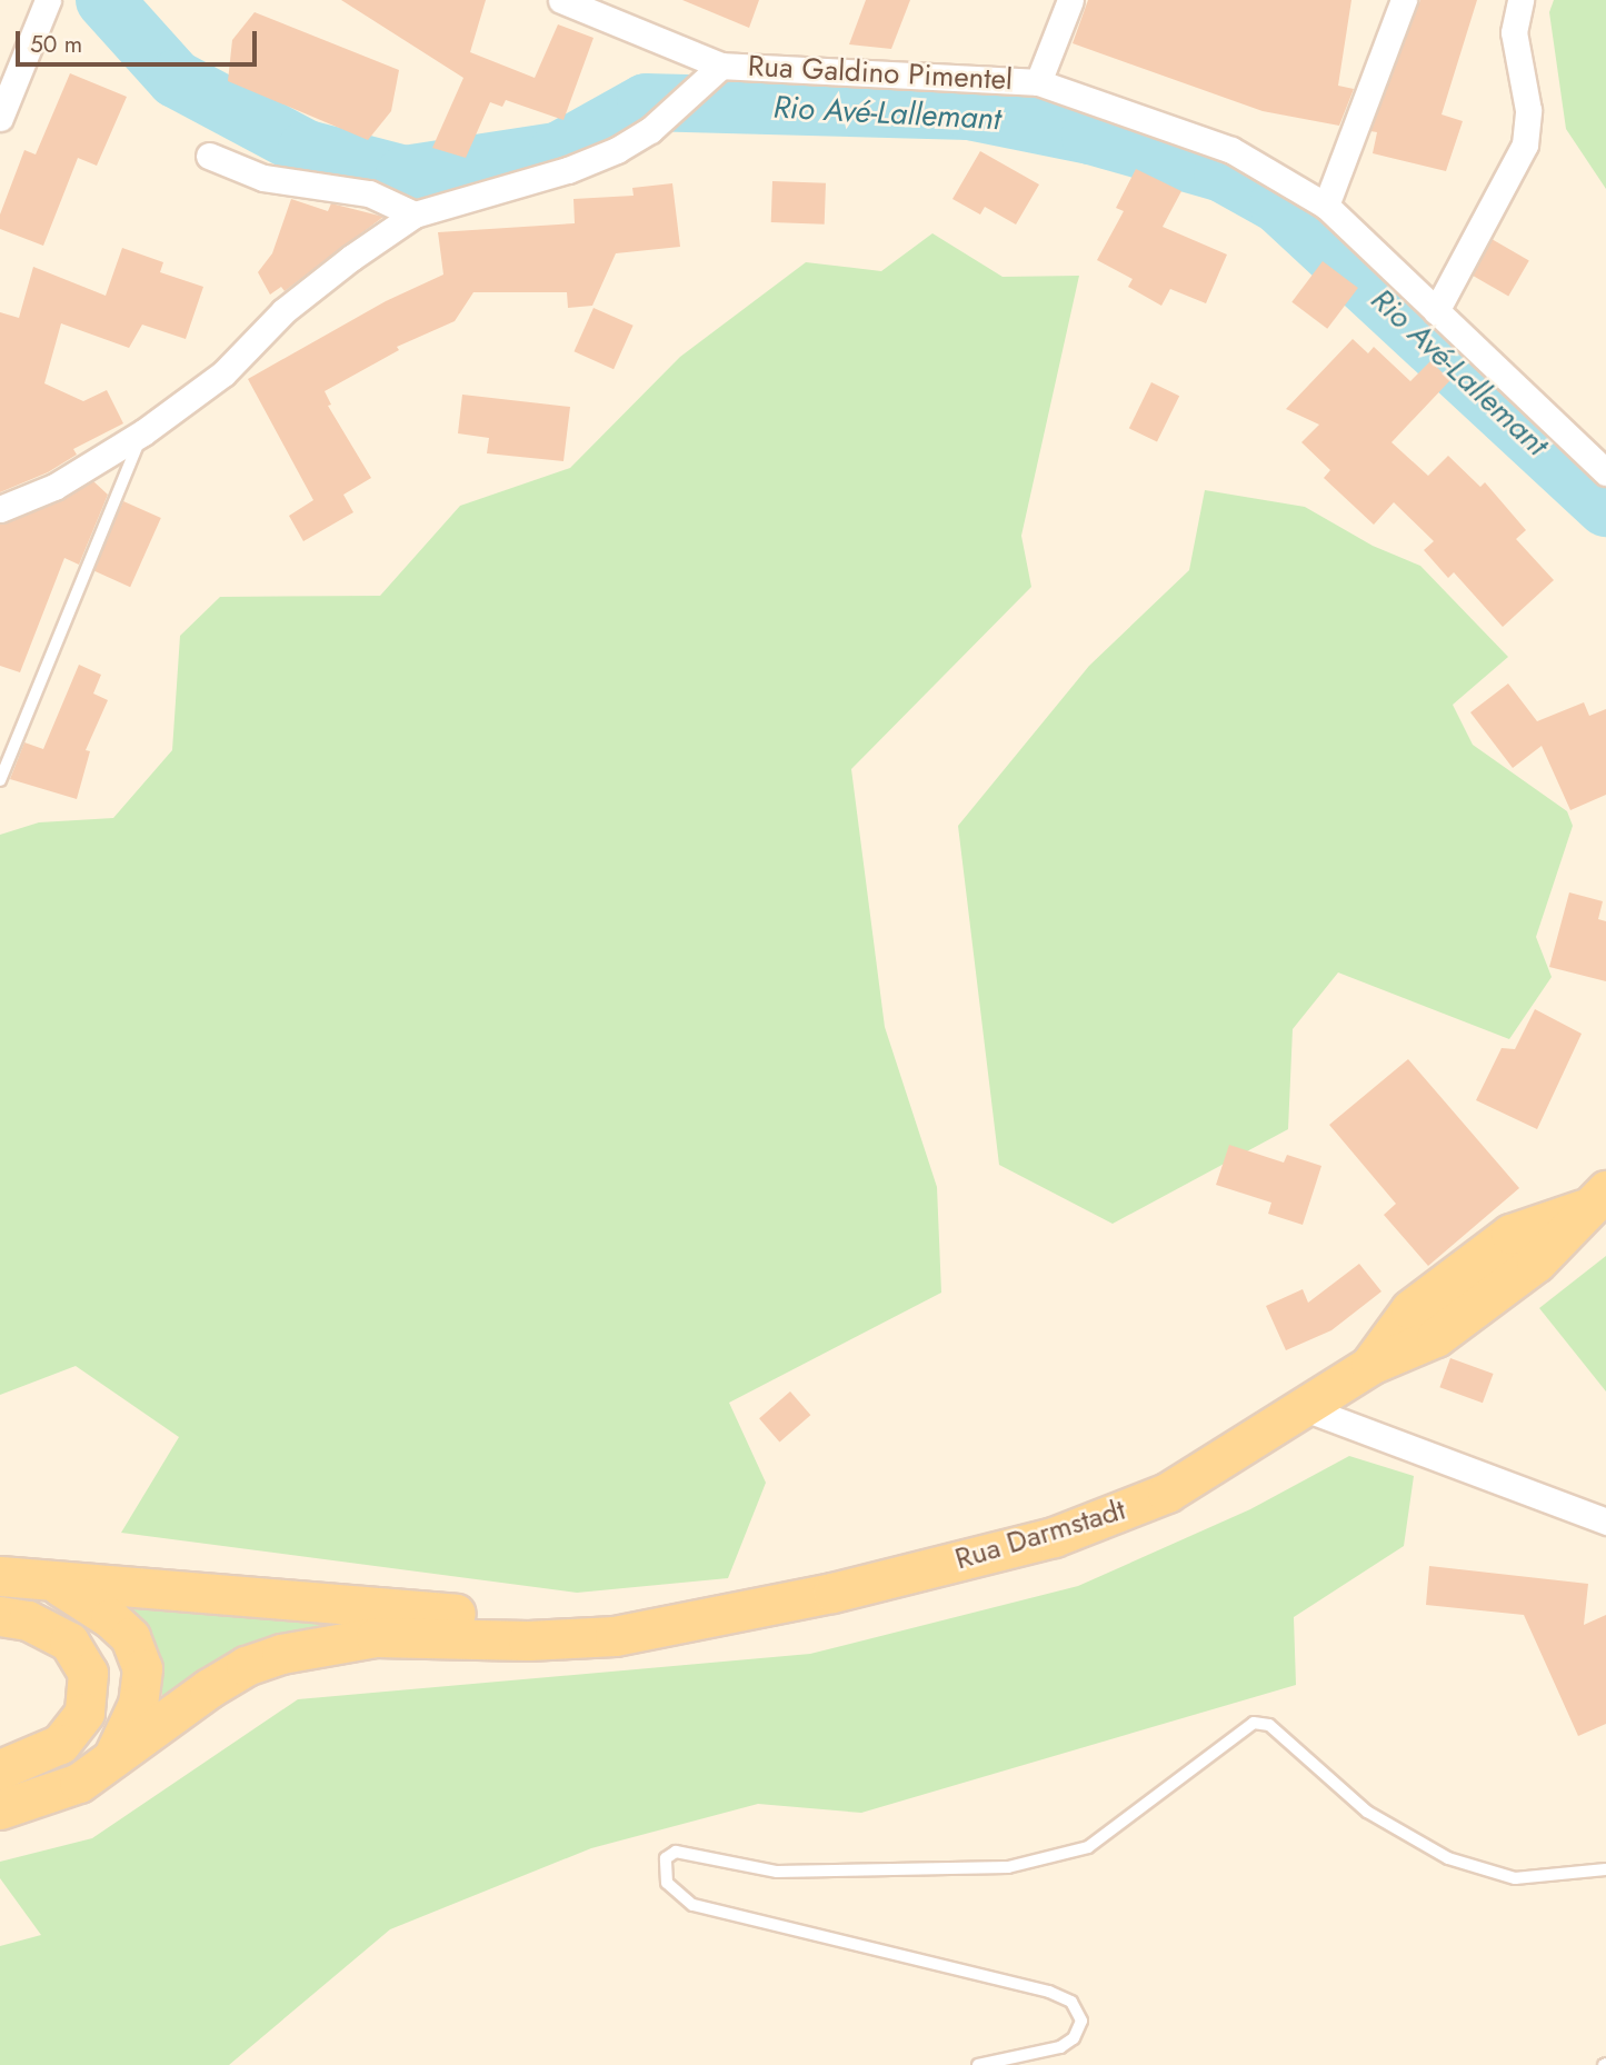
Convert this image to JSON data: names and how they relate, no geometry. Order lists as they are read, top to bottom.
{
  "streets": {
    "main road": ["Rua Darmstadt"],
    "street": ["Rua Galdino Pimentel"]
  },
  "water": ["Rio Avé‐Lallemant"],
  "scale_bar": "50 m"
}
